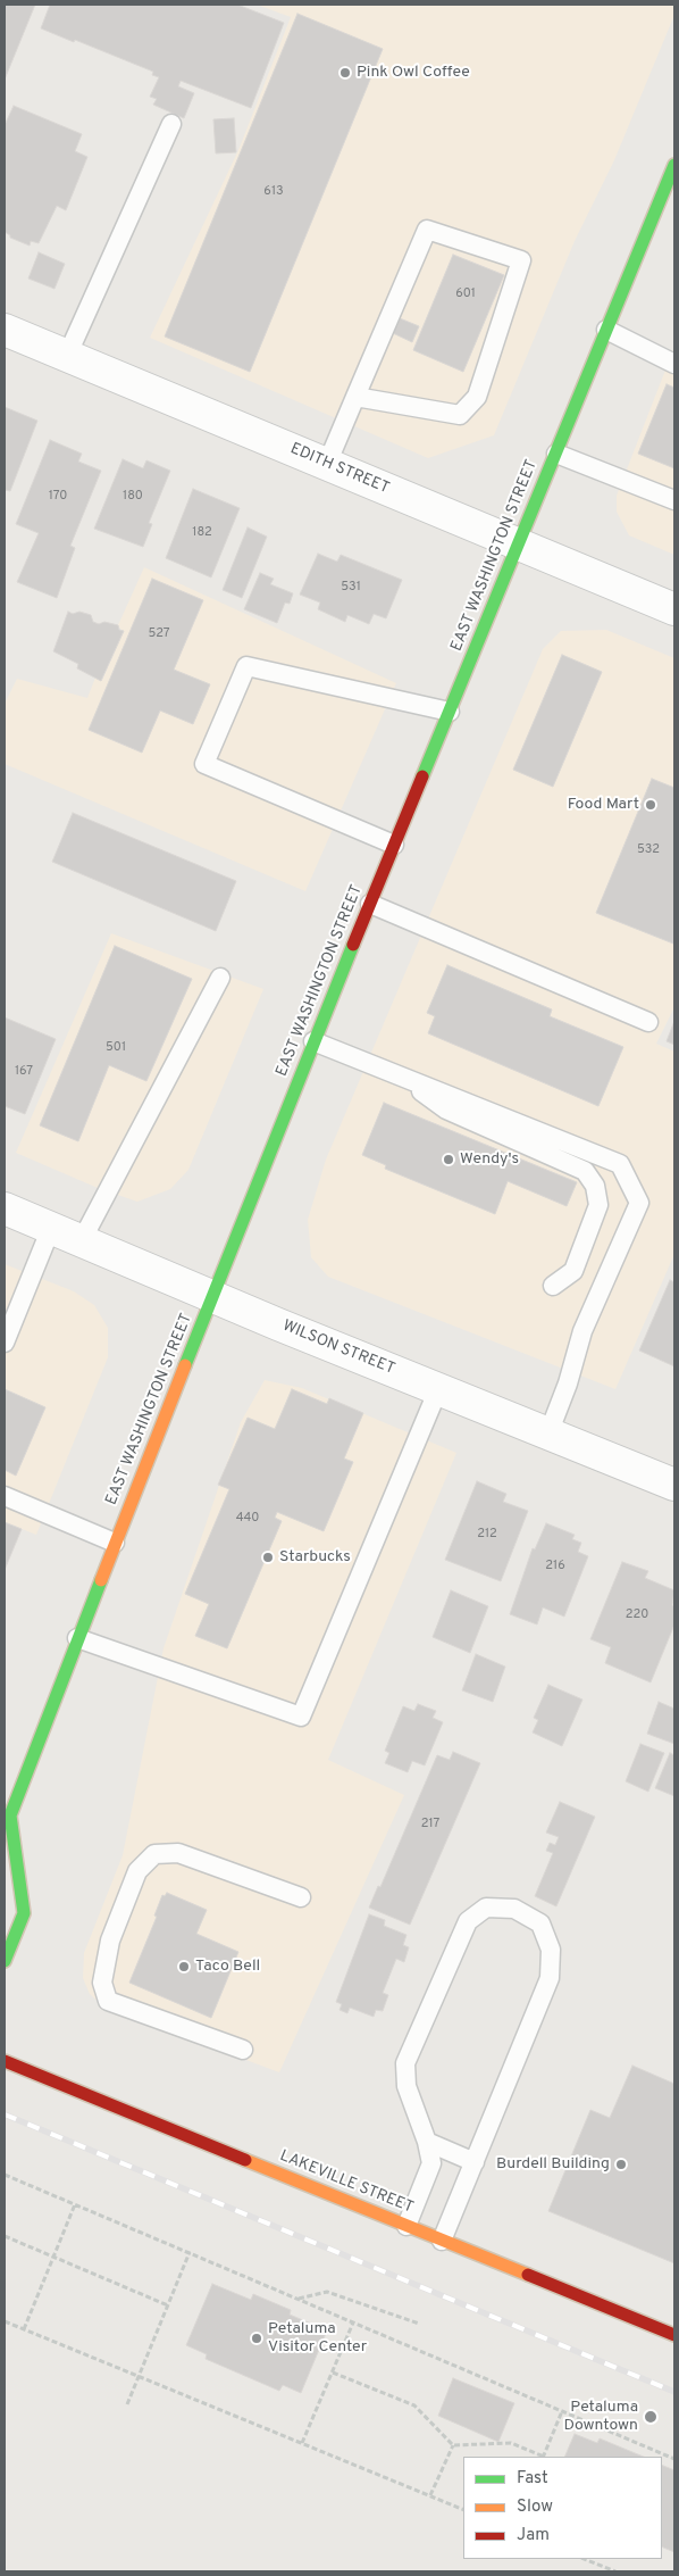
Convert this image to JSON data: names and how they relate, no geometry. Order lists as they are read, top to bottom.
{
  "streets": {
    "main road": ["EAST WASHINGTON STREET", "LAKEVILLE STREET"],
    "street": ["EDITH STREET", "WILSON STREET"]
  },
  "crossings": [
    ["EDITH STREET", "EAST WASHINGTON STREET"],
    ["EAST WASHINGTON STREET", "WILSON STREET"]
  ],
  "places": [
    "Pink Owl Coffee",
    "Food Mart",
    "Wendy's",
    "Starbucks",
    "Taco Bell",
    "Burdell Building",
    "Petaluma Visitor Center",
    "Petaluma Downtown"
  ],
  "house_numbers": [
    "613",
    "601",
    "170",
    "180",
    "182",
    "531",
    "527",
    "532",
    "501",
    "167",
    "440",
    "212",
    "216",
    "220",
    "217"
  ],
  "legend": ["Fast", "Slow", "Jam"]
}
